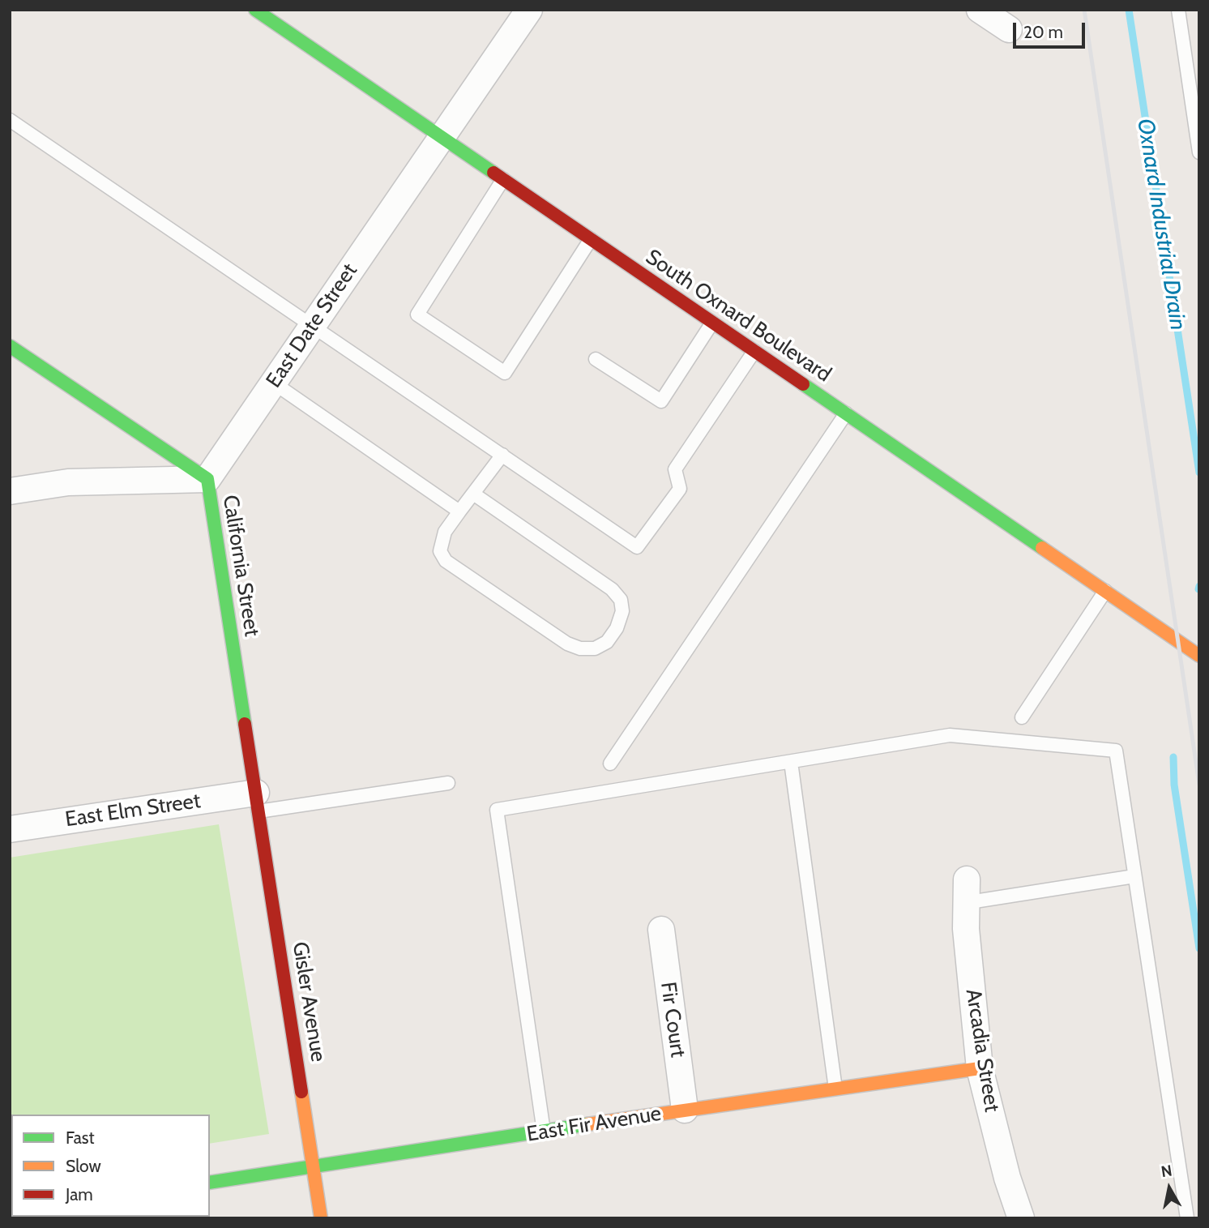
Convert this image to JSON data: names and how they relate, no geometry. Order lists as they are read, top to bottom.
{
  "streets": {
    "street": [
      "South Oxnard Boulevard",
      "East Date Street",
      "California Street",
      "East Elm Street",
      "Gisler Avenue",
      "Fir Court",
      "Arcadia Street",
      "East Fir Avenue"
    ]
  },
  "crossings": [
    ["South Oxnard Boulevard", "East Date Street"],
    ["East Date Street", "California Street"],
    ["California Street", "East Elm Street"],
    ["California Street", "Gisler Avenue"],
    ["East Elm Street", "Gisler Avenue"],
    ["Gisler Avenue", "East Fir Avenue"],
    ["Fir Court", "East Fir Avenue"],
    ["Arcadia Street", "East Fir Avenue"]
  ],
  "water": ["Oxnard Industrial Drain"],
  "legend": ["Fast", "Slow", "Jam"],
  "scale_bar": "20 m",
  "north": "top"
}
